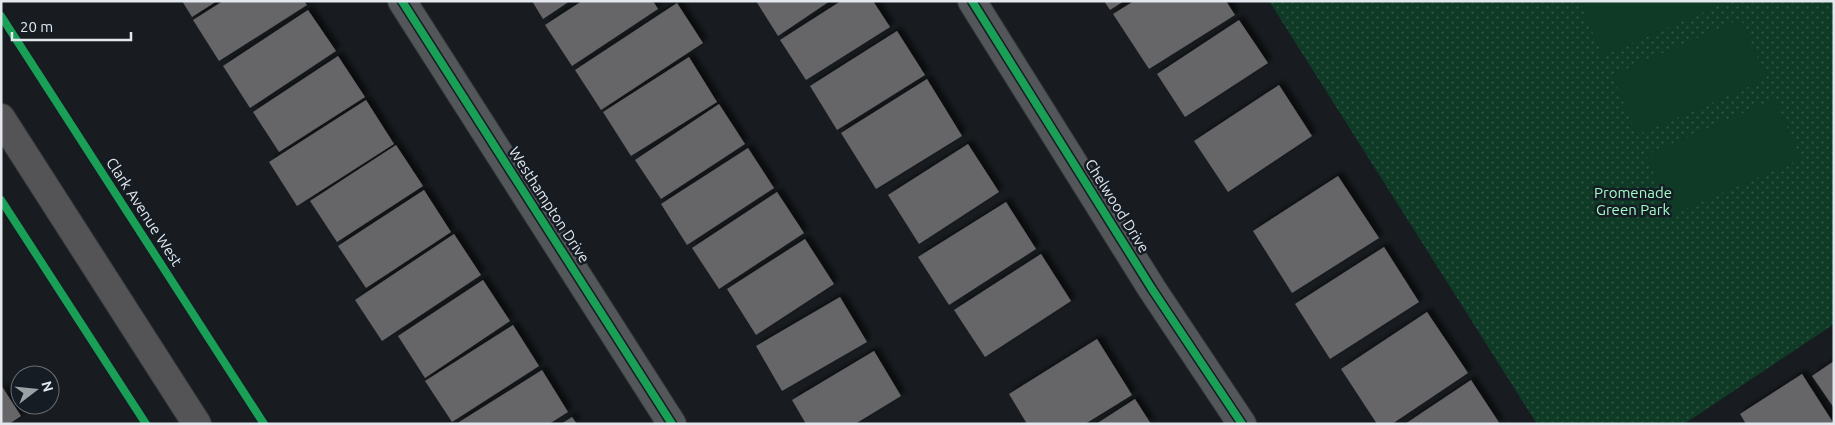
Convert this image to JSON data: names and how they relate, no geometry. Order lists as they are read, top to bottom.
{
  "streets": {
    "street": ["Westhampton Drive", "Chelwood Drive"],
    "cycle path": ["Clark Avenue West"]
  },
  "parks": ["Promenade Green Park"],
  "scale_bar": "20 m",
  "north": "right"
}
